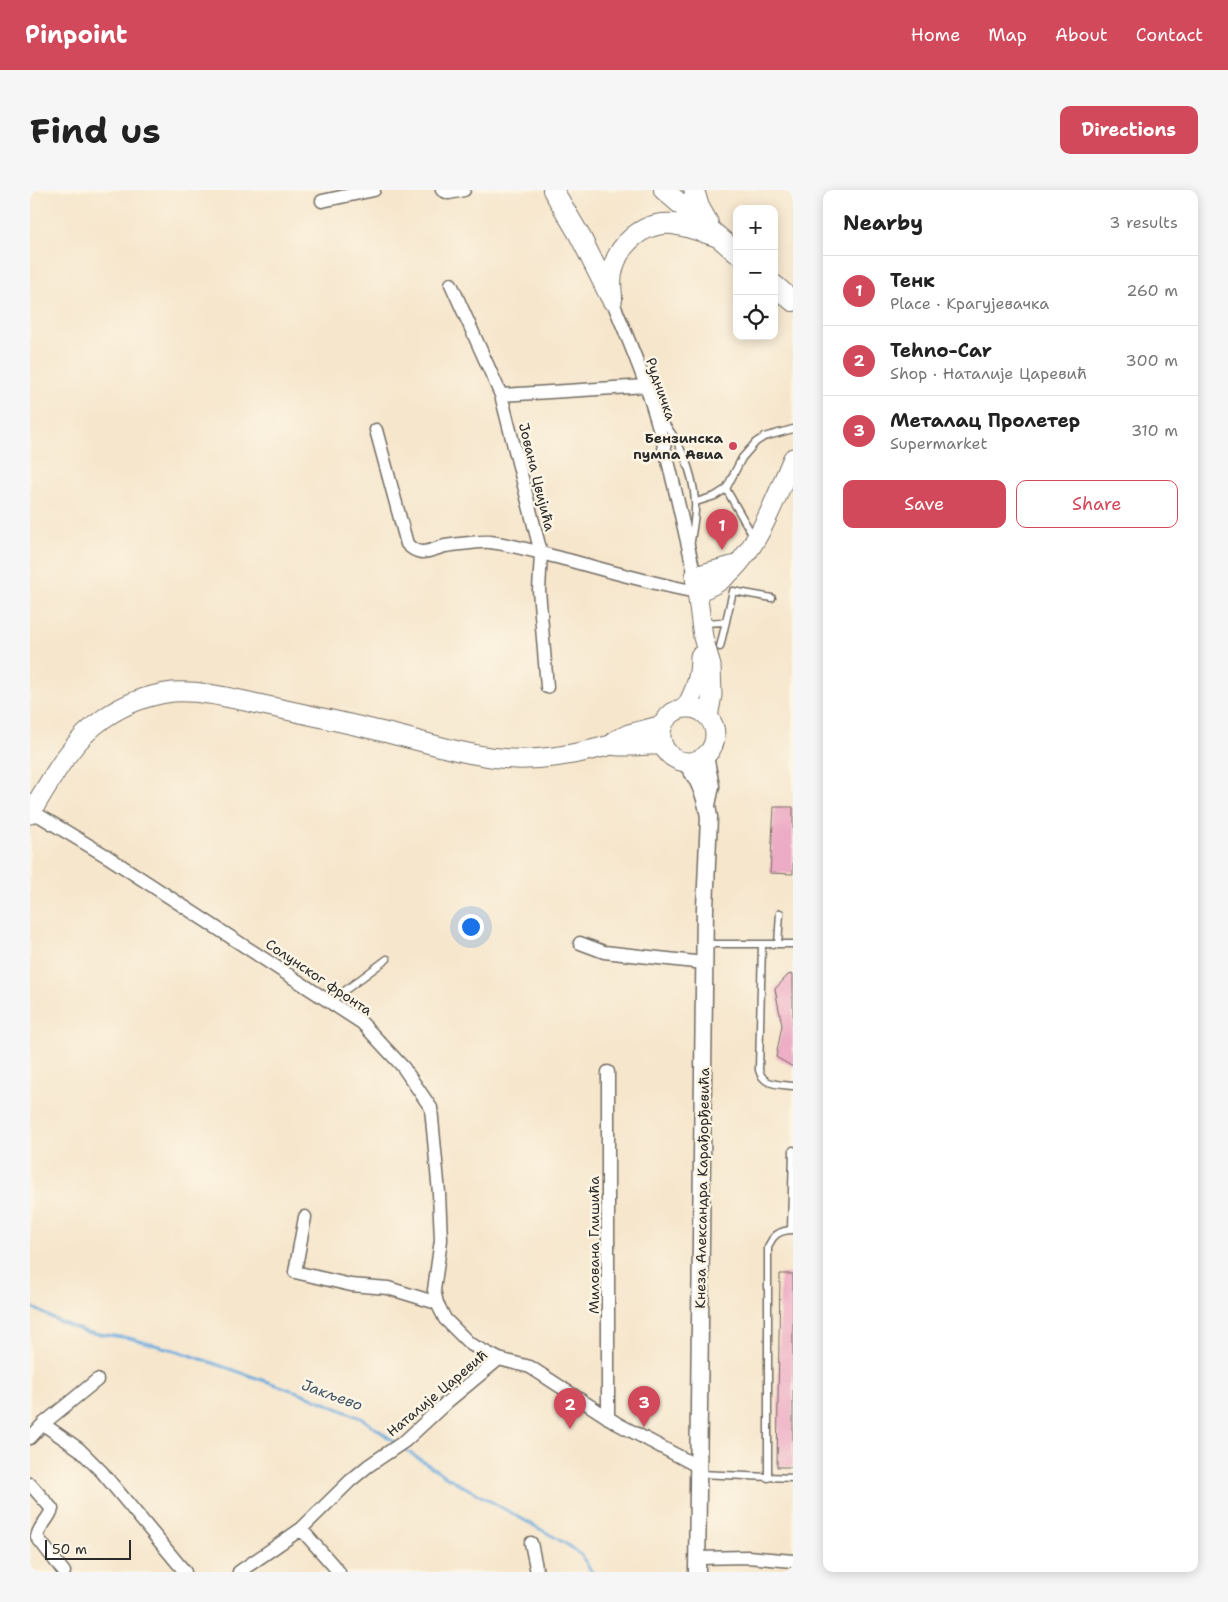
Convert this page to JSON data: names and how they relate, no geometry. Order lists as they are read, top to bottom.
{
  "streets": {
    "street": [
      "Рудничка",
      "Јована Цвијића",
      "Солунског фронта",
      "Кнеза Александра Карађорђевића",
      "Милована Глишића",
      "Наталије Царевић"
    ]
  },
  "crossings": [
    ["Солунског фронта", "Наталије Царевић"],
    ["Кнеза Александра Карађорђевића", "Наталије Царевић"],
    ["Милована Глишића", "Наталије Царевић"]
  ],
  "water": ["Јакљево"],
  "places": ["Бензинска пумпа Авиа"],
  "scale_bar": "50 m",
  "page": {
    "header": "Pinpoint",
    "nav": [
      "Home",
      "Map",
      "About",
      "Contact"
    ],
    "buttons": [
      "Directions",
      ["Save", "Share"]
    ],
    "title": "Find us",
    "heading": ["Nearby", "3 results"],
    "map_buttons": ["+", "−"],
    "list": [
      {
        "mark": "1",
        "name": "Тенк",
        "note": "Place · Крагујевачка",
        "value": "260 m"
      },
      {
        "mark": "2",
        "name": "Tehno-Car",
        "note": "Shop · Наталије Царевић",
        "value": "300 m"
      },
      {
        "mark": "3",
        "name": "Металац Пролетер",
        "note": "Supermarket",
        "value": "310 m"
      }
    ],
    "pins": ["1", "3", "2"],
    "scale": "50 m"
  }
}
